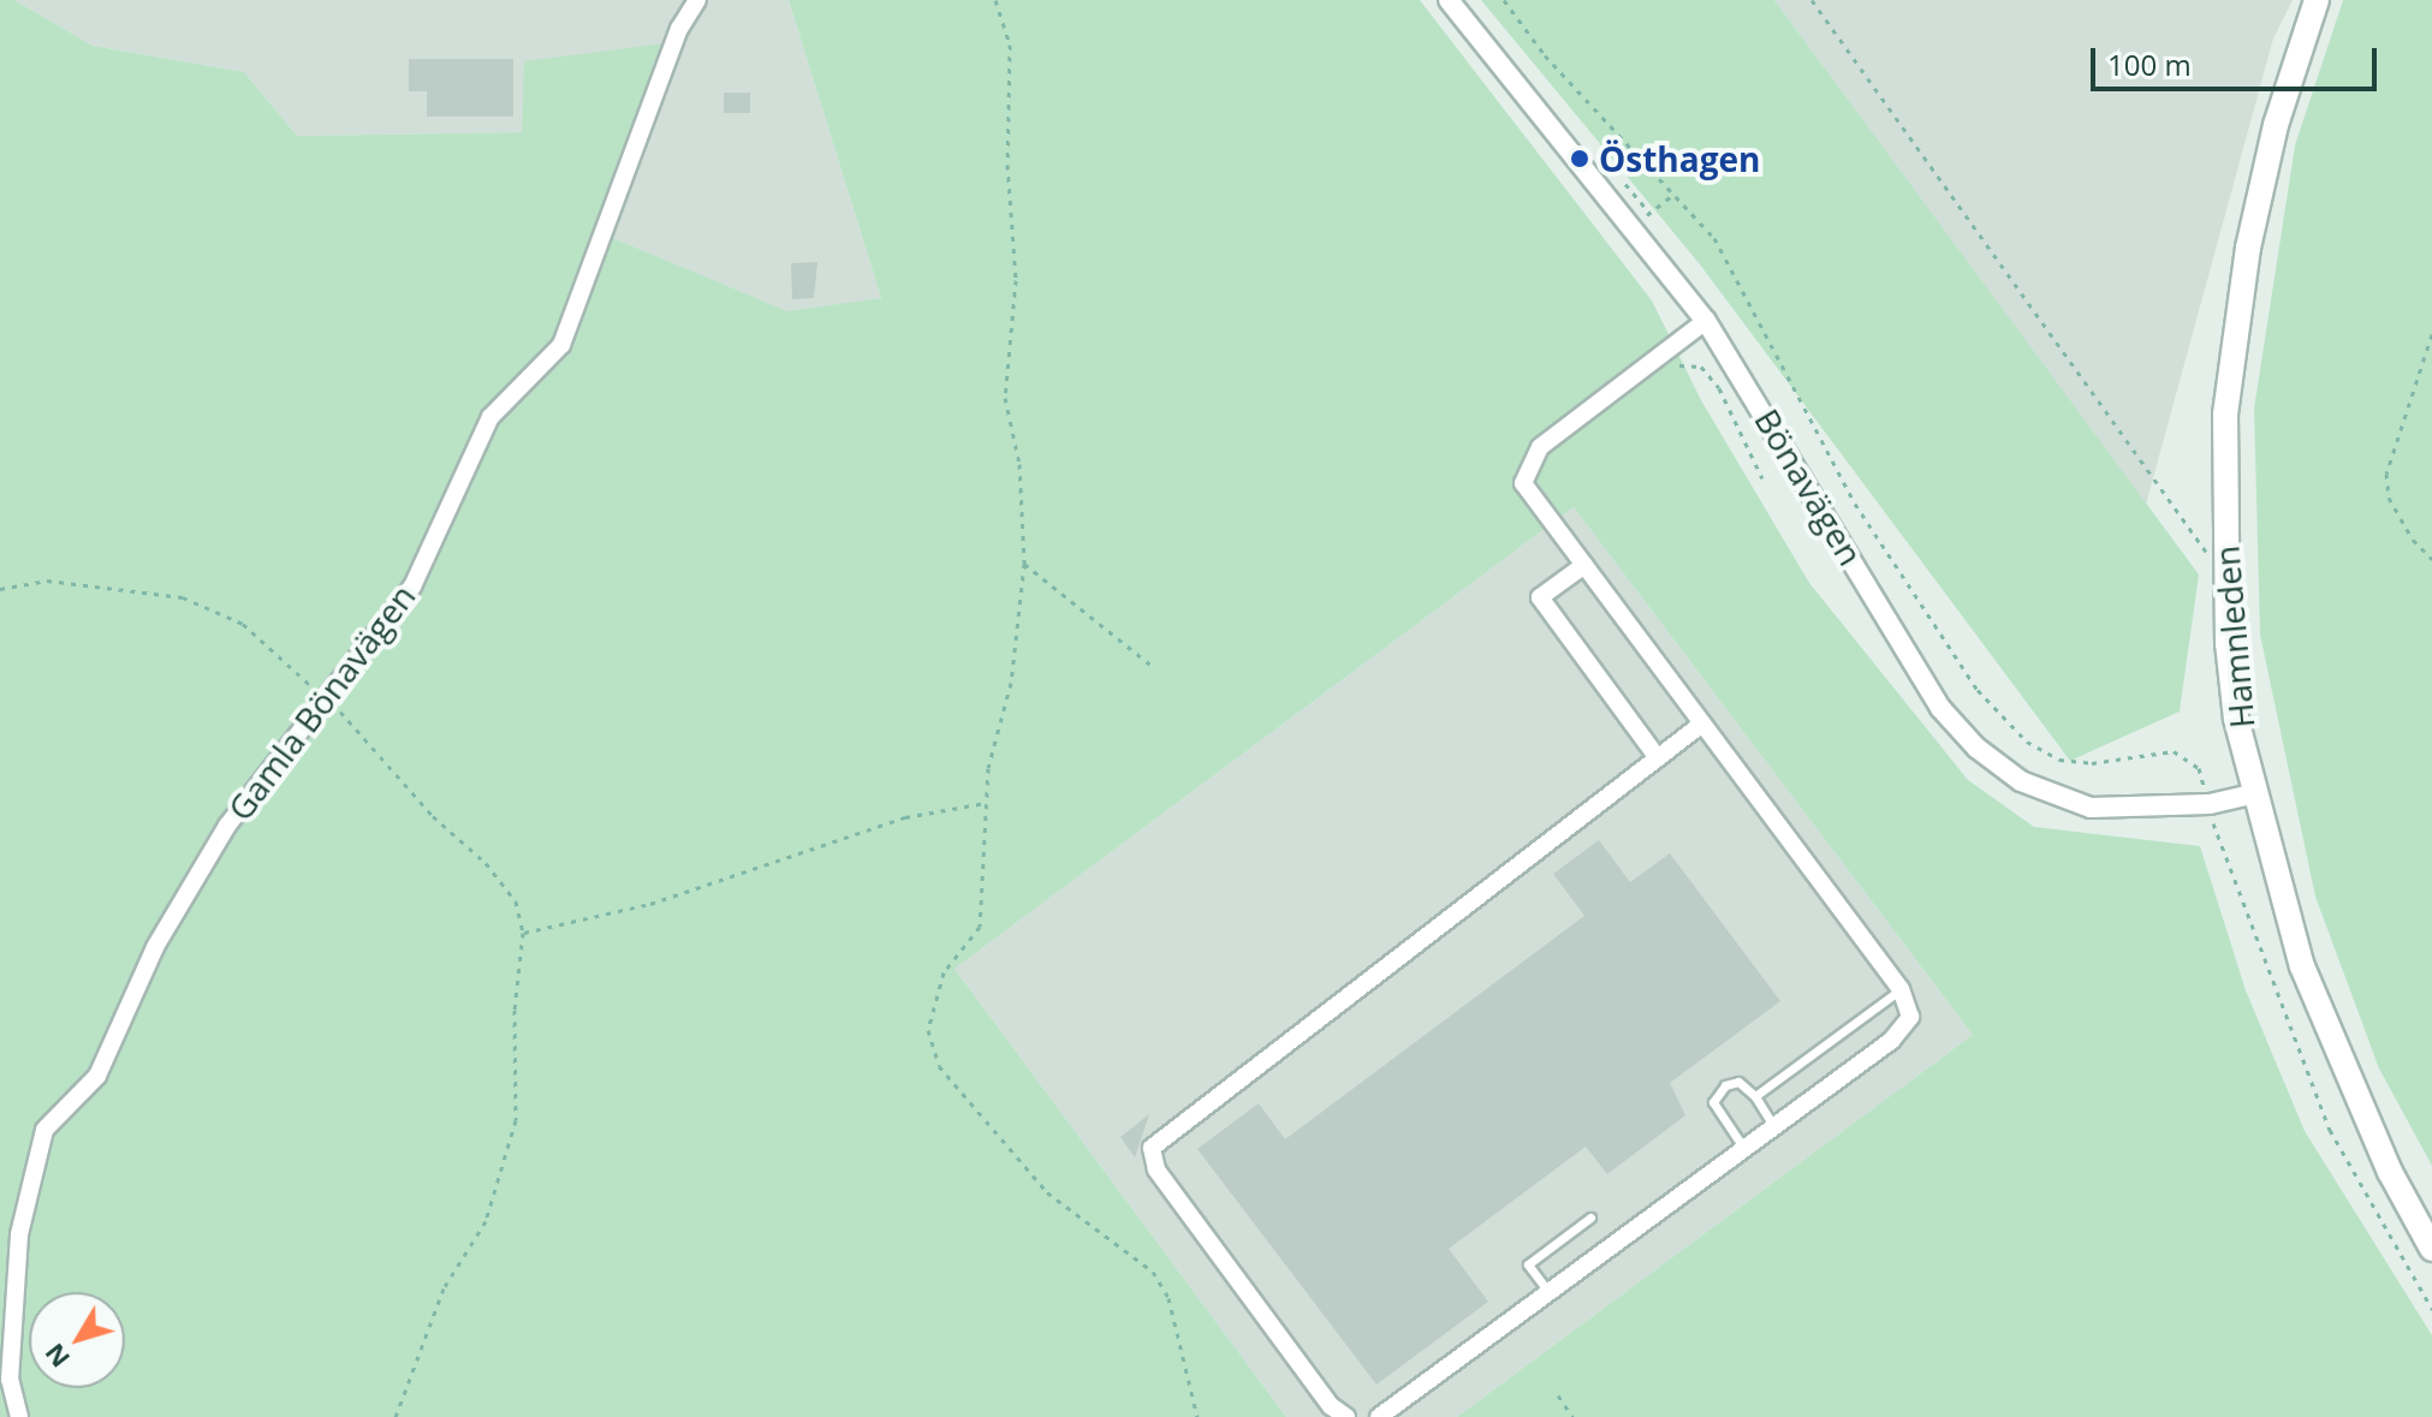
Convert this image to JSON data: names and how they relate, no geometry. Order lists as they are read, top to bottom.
{
  "streets": {
    "main road": ["Hamnleden"],
    "street": ["Bönavägen", "Gamla Bönavägen"]
  },
  "crossings": [
    ["Bönavägen", "Hamnleden"]
  ],
  "places": ["Östhagen"],
  "scale_bar": "100 m",
  "north": "bottom left"
}
